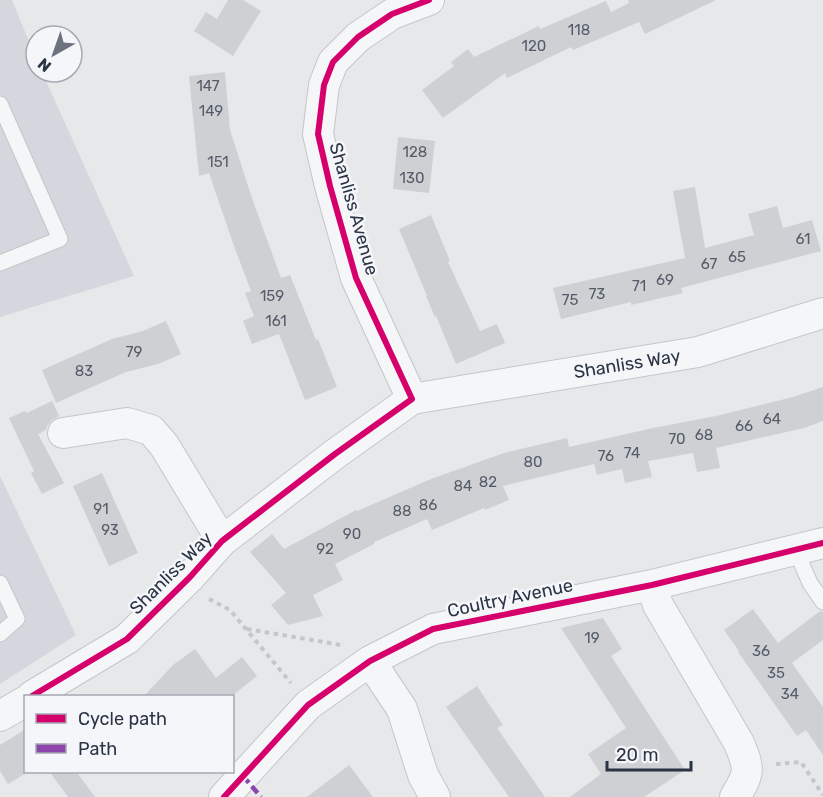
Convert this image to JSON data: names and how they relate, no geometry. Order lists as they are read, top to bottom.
{
  "streets": {
    "street": ["Shanliss Avenue", "Shanliss Way", "Coultry Avenue"]
  },
  "crossings": [
    ["Shanliss Avenue", "Shanliss Way"]
  ],
  "house_numbers": [
    "118",
    "120",
    "147",
    "149",
    "128",
    "151",
    "130",
    "61",
    "65",
    "67",
    "69",
    "71",
    "73",
    "159",
    "75",
    "161",
    "79",
    "83",
    "64",
    "66",
    "68",
    "70",
    "74",
    "76",
    "80",
    "82",
    "84",
    "86",
    "91",
    "88",
    "93",
    "90",
    "92",
    "19",
    "36",
    "35",
    "34"
  ],
  "legend": ["Cycle path", "Path"],
  "scale_bar": "20 m",
  "north": "bottom left"
}
